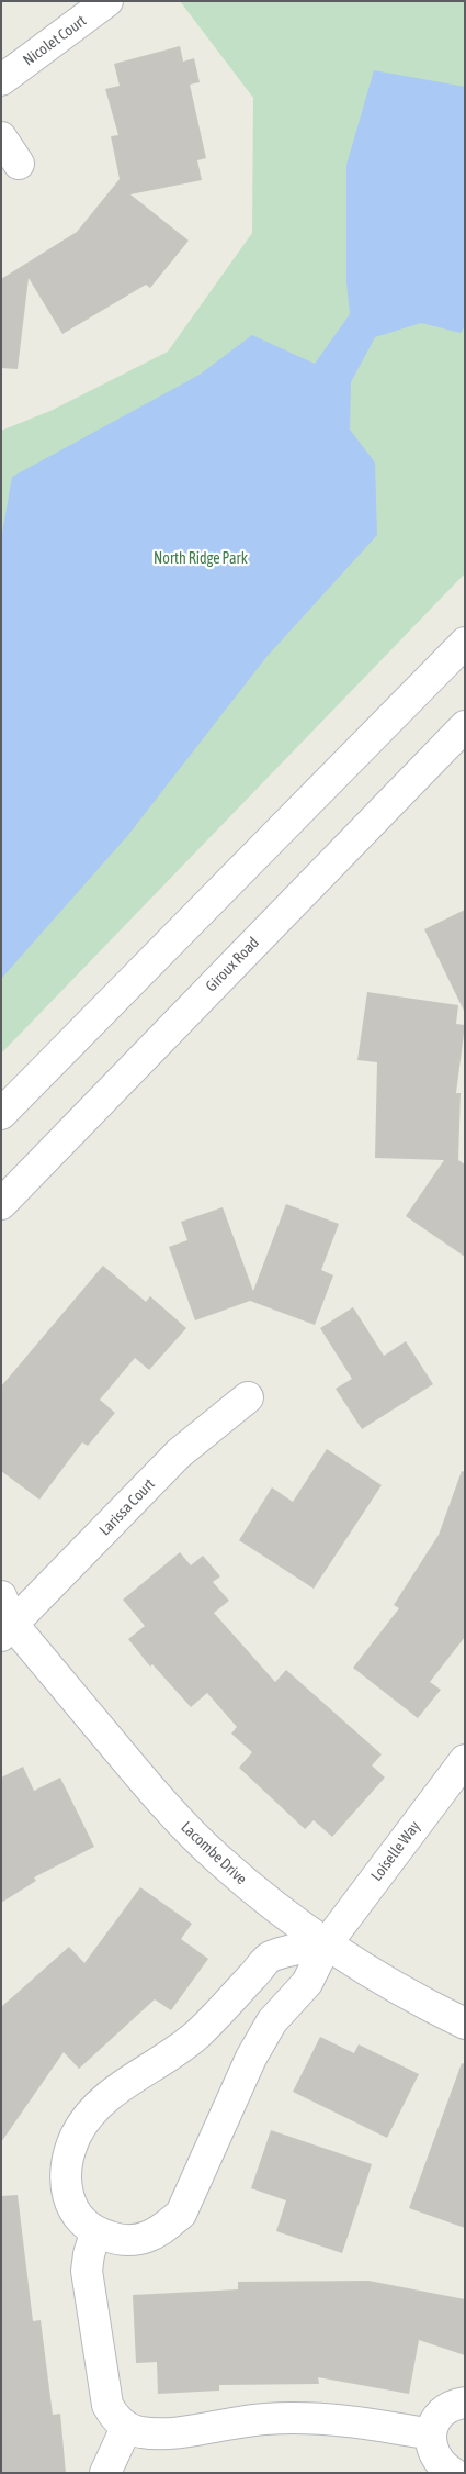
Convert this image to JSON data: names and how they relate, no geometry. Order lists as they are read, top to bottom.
{
  "streets": {
    "street": [
      "Nicolet Court",
      "Giroux Road",
      "Larissa Court",
      "Loiselle Way",
      "Lacombe Drive"
    ]
  },
  "crossings": [
    ["Larissa Court", "Lacombe Drive"],
    ["Loiselle Way", "Lacombe Drive"]
  ],
  "parks": ["North Ridge Park"]
}
